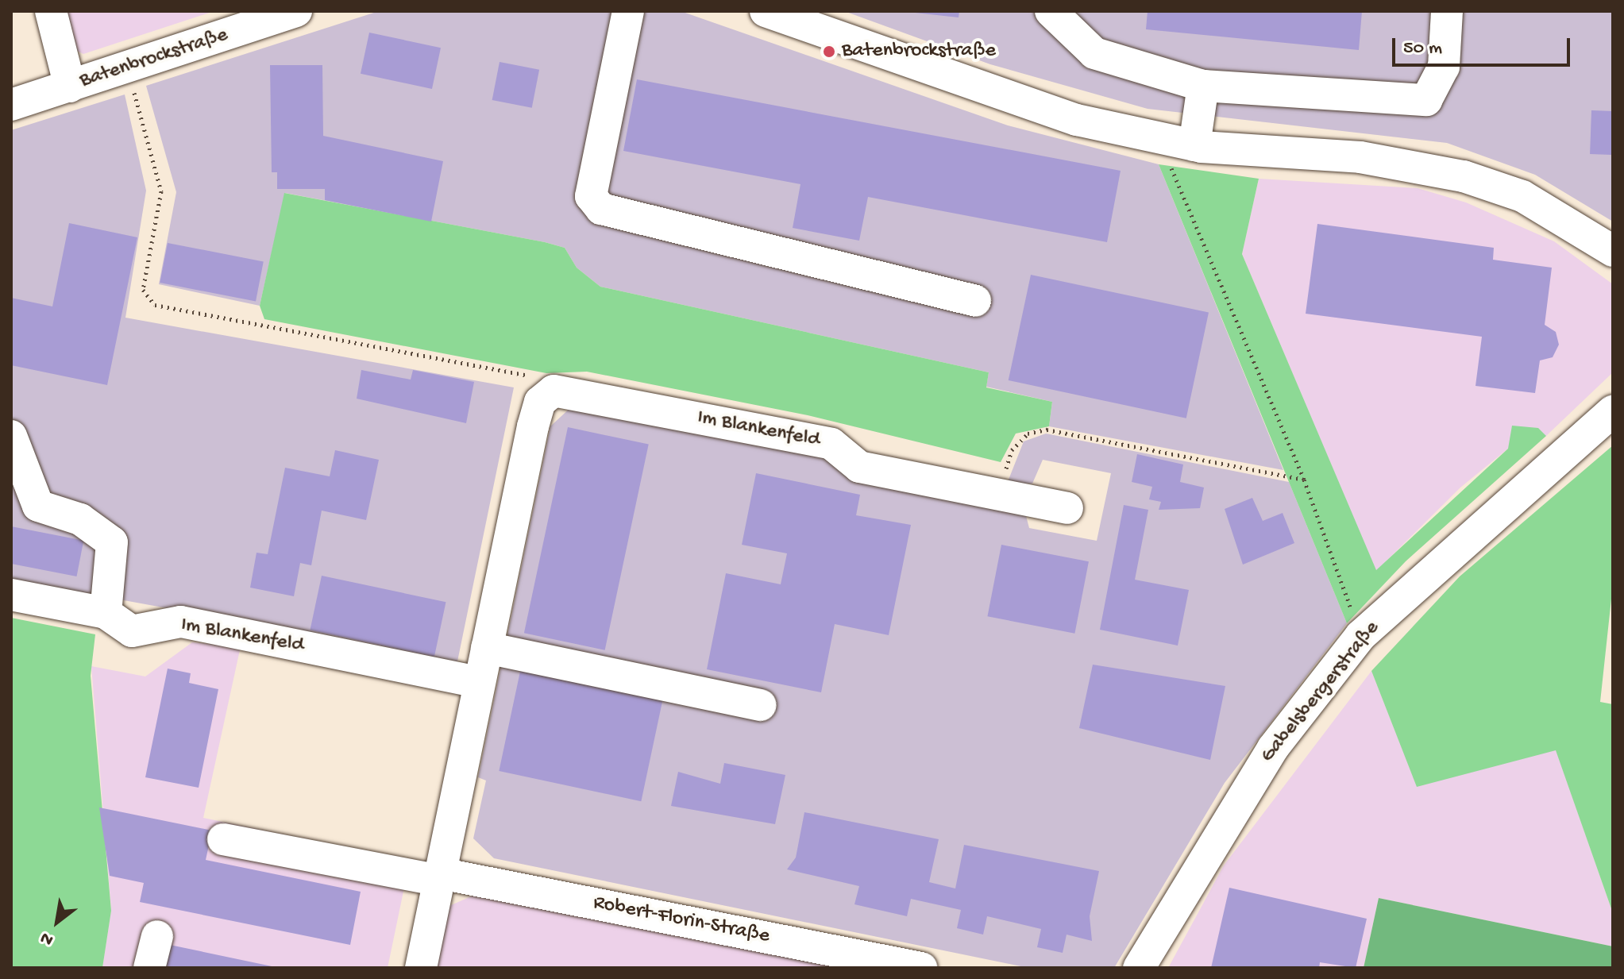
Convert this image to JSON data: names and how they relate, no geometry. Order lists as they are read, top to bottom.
{
  "streets": {
    "street": [
      "Batenbrockstraße",
      "Im Blankenfeld",
      "Gabelsbergerstraße",
      "Robert-Florin-Straße"
    ]
  },
  "places": ["Batenbrockstraße"],
  "scale_bar": "50 m",
  "north": "bottom left"
}
